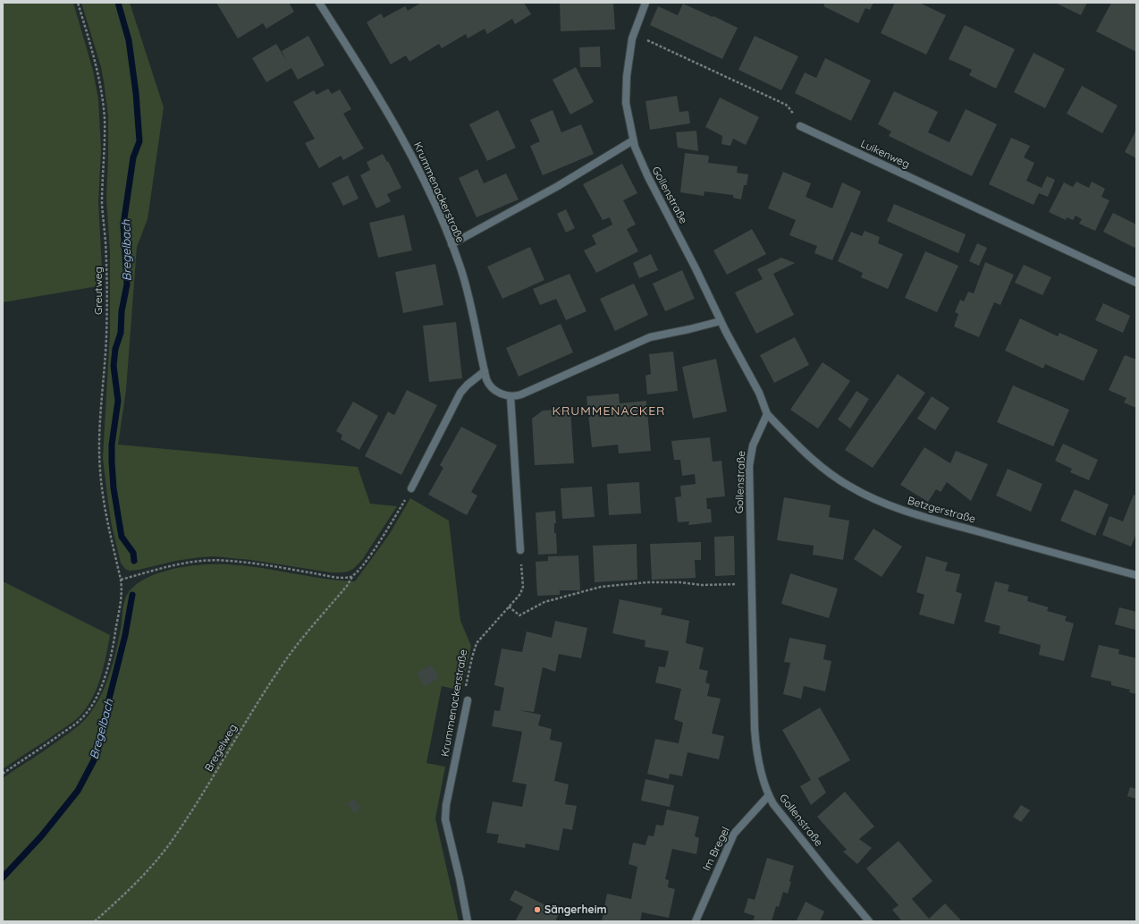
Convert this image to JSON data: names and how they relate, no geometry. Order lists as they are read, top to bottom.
{
  "streets": {
    "street": [
      "Luikenweg",
      "Krummenackerstraße",
      "Gollenstraße",
      "Betzgerstraße",
      "Im Bregel"
    ],
    "path": ["Greutweg", "Bregelweg"]
  },
  "crossings": [
    ["Gollenstraße", "Betzgerstraße"],
    ["Gollenstraße", "Im Bregel"]
  ],
  "districts": ["KRUMMENACKER"],
  "water": ["Bregelbach"],
  "places": ["Sängerheim"]
}
